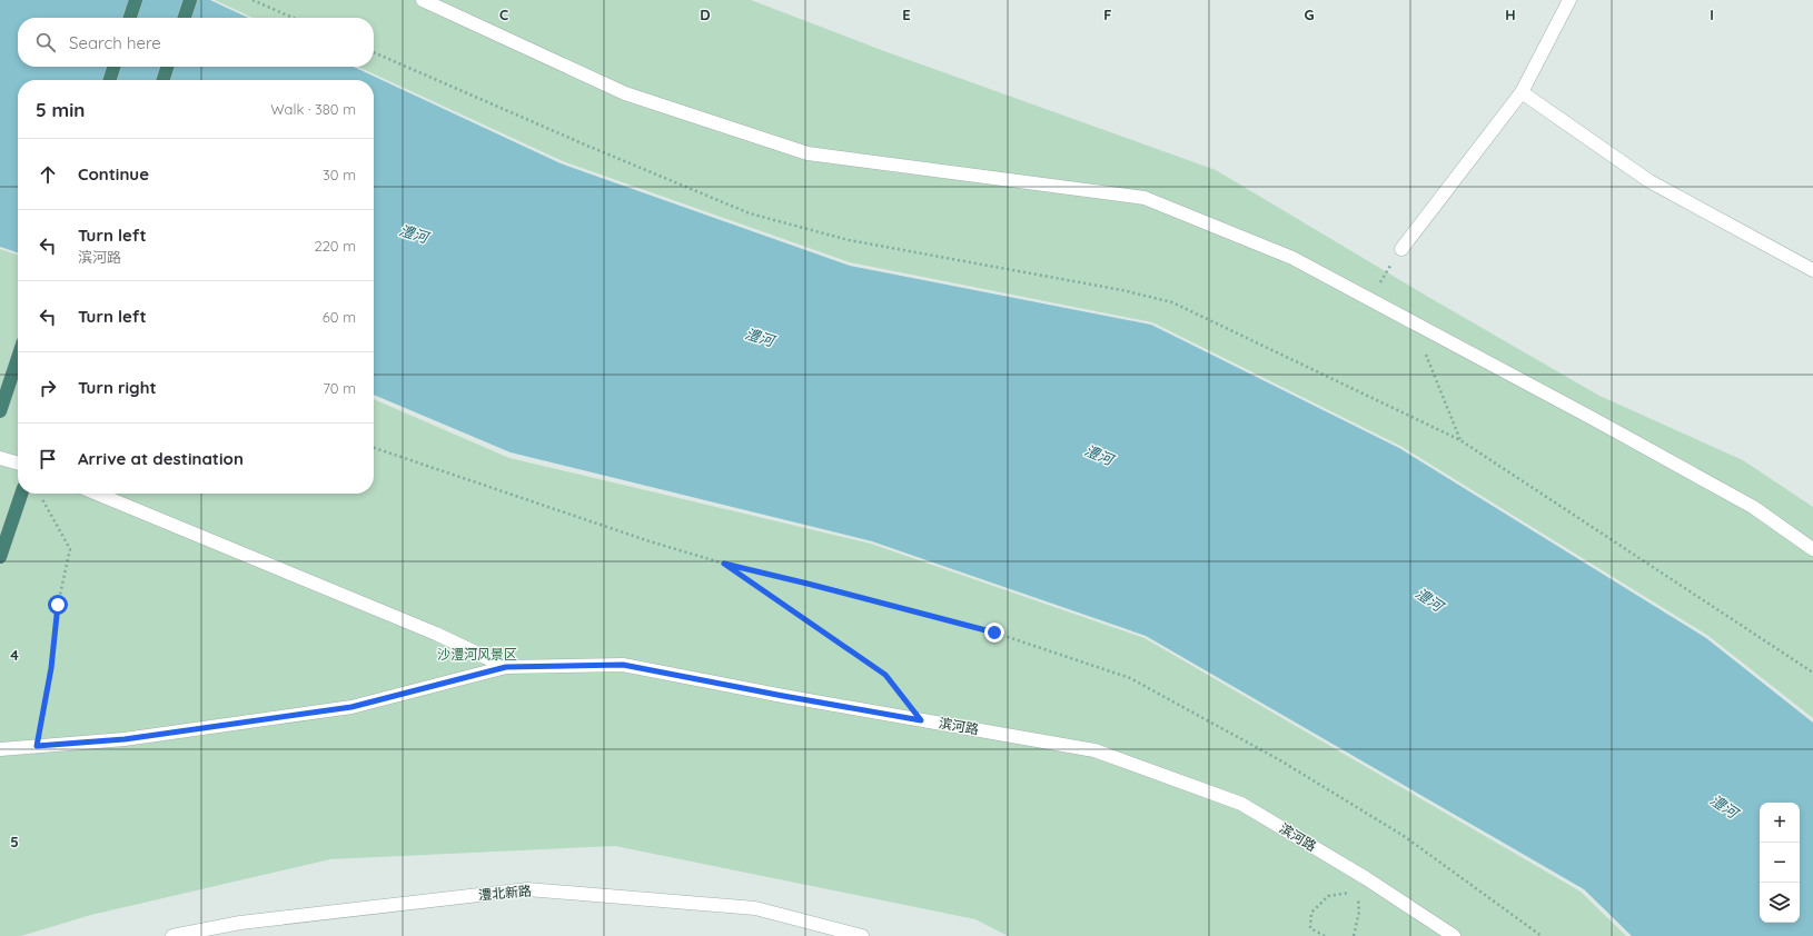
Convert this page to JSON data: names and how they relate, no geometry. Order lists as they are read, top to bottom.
{
  "streets": {
    "street": ["滨河路", "澧北新路"]
  },
  "water": ["澧河"],
  "parks": ["沙澧河风景区"],
  "page": {
    "search": "Search here",
    "heading": ["5 min", "Walk · 380 m"],
    "list": [
      ["Continue", "30 m"],
      ["Turn left", "滨河路", "220 m"],
      ["Turn left", "60 m"],
      ["Turn right", "70 m"],
      "Arrive at destination"
    ],
    "map_buttons": ["+", "−"]
  },
  "grid": {
    "columns": [
      "C",
      "D",
      "E",
      "F",
      "G",
      "H",
      "I"
    ],
    "rows": ["4", "5"]
  }
}
